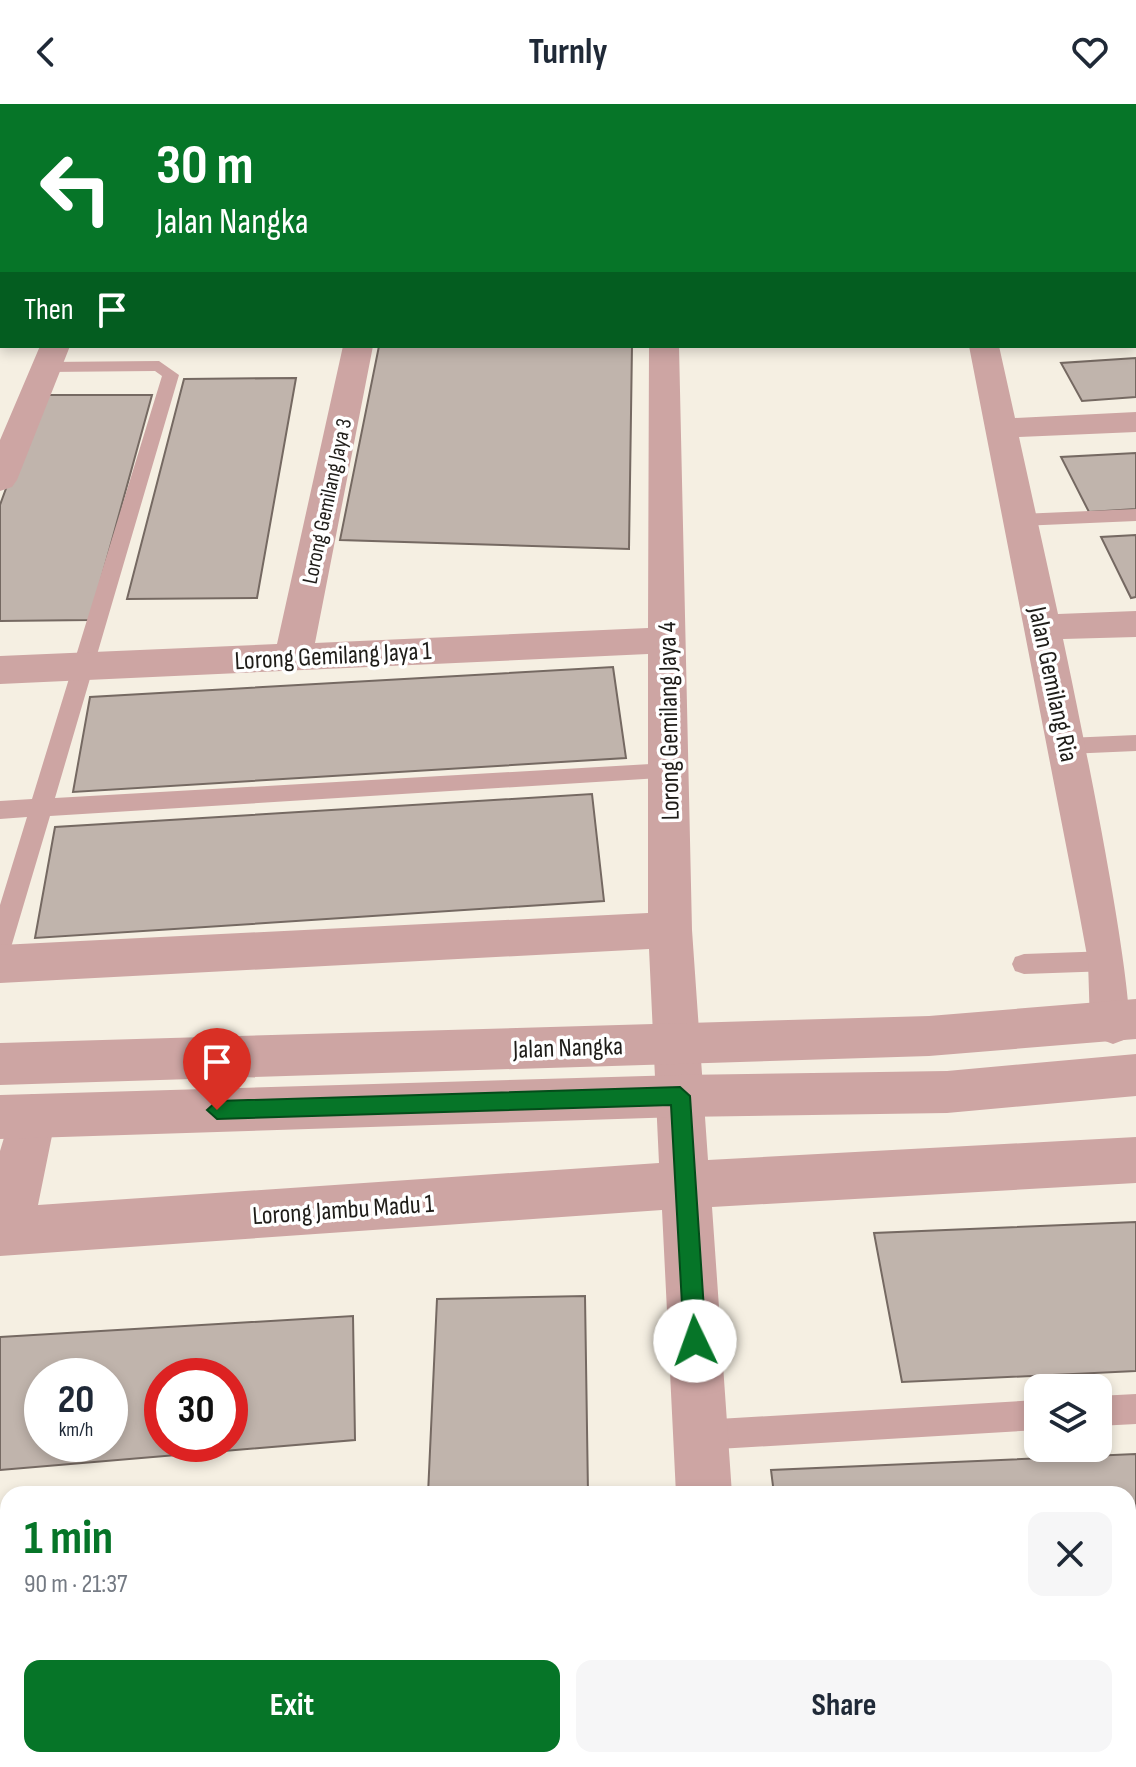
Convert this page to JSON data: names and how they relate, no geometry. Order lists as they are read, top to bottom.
{
  "streets": {
    "street": [
      "Lorong Gemilang Jaya 3",
      "Lorong Gemilang Jaya 1",
      "Jalan Gemilang Ria",
      "Lorong Gemilang Jaya 4",
      "Jalan Nangka",
      "Lorong Jambu Madu 1"
    ]
  },
  "crossings": [
    ["Lorong Gemilang Jaya 3", "Lorong Gemilang Jaya 1"],
    ["Lorong Gemilang Jaya 1", "Lorong Gemilang Jaya 4"],
    ["Jalan Gemilang Ria", "Jalan Nangka"],
    ["Lorong Gemilang Jaya 4", "Jalan Nangka"],
    ["Lorong Gemilang Jaya 4", "Lorong Jambu Madu 1"]
  ],
  "page": {
    "header": "Turnly",
    "turn": ["30 m", "Jalan Nangka"],
    "then": "Then",
    "speed": "20 km/h",
    "limit": "30",
    "heading": ["1 min", "90 m · 21:37"],
    "buttons": ["Exit", "Share"]
  }
}
